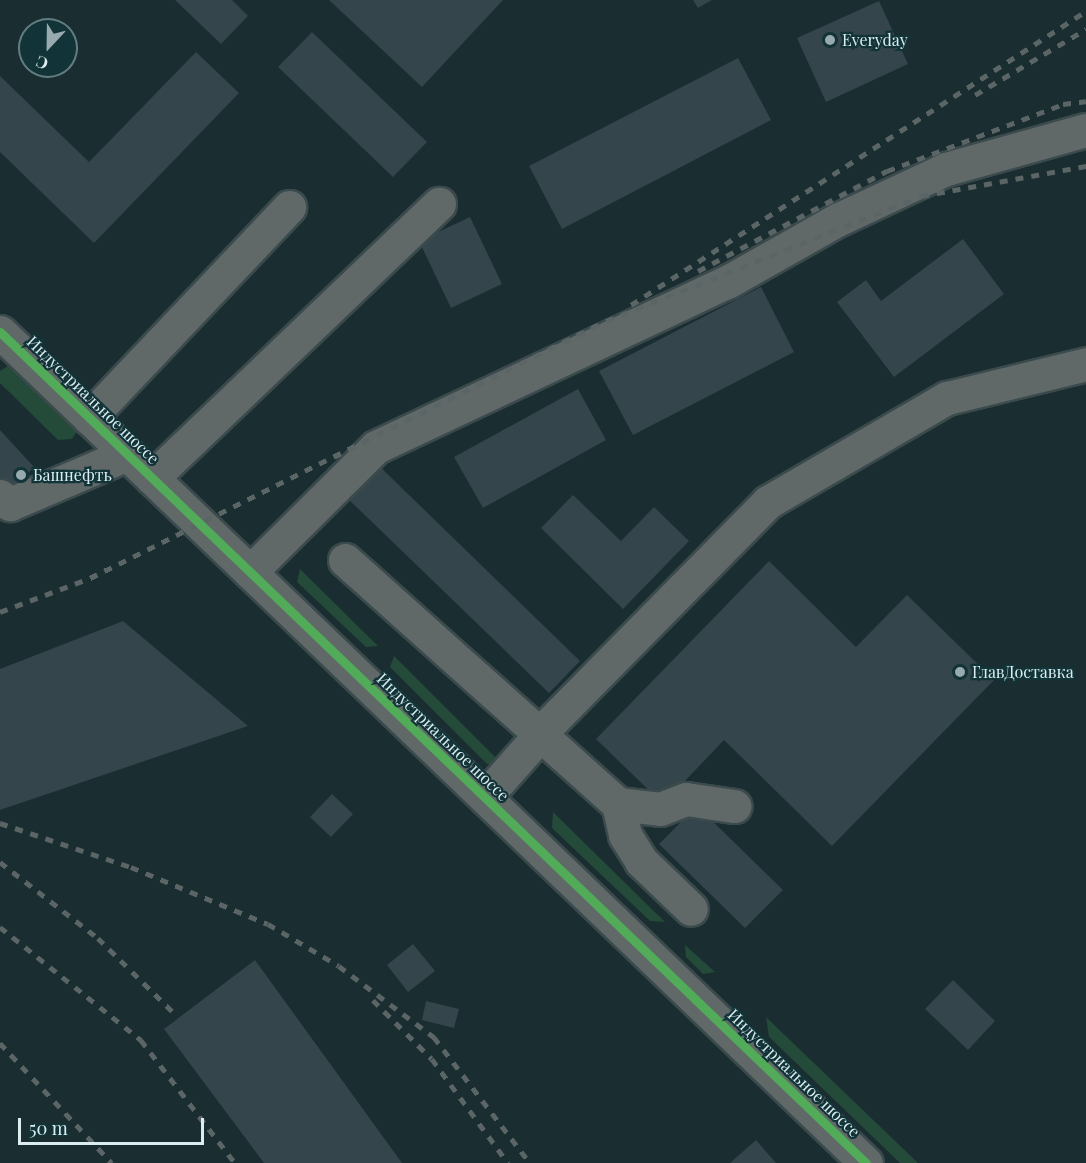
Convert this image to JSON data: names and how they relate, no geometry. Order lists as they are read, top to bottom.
{
  "streets": {
    "street": ["Индустриальное шоссе"]
  },
  "places": ["Everyday", "Башнефть", "ГлавДоставка"],
  "scale_bar": "50 m",
  "north": "bottom"
}
